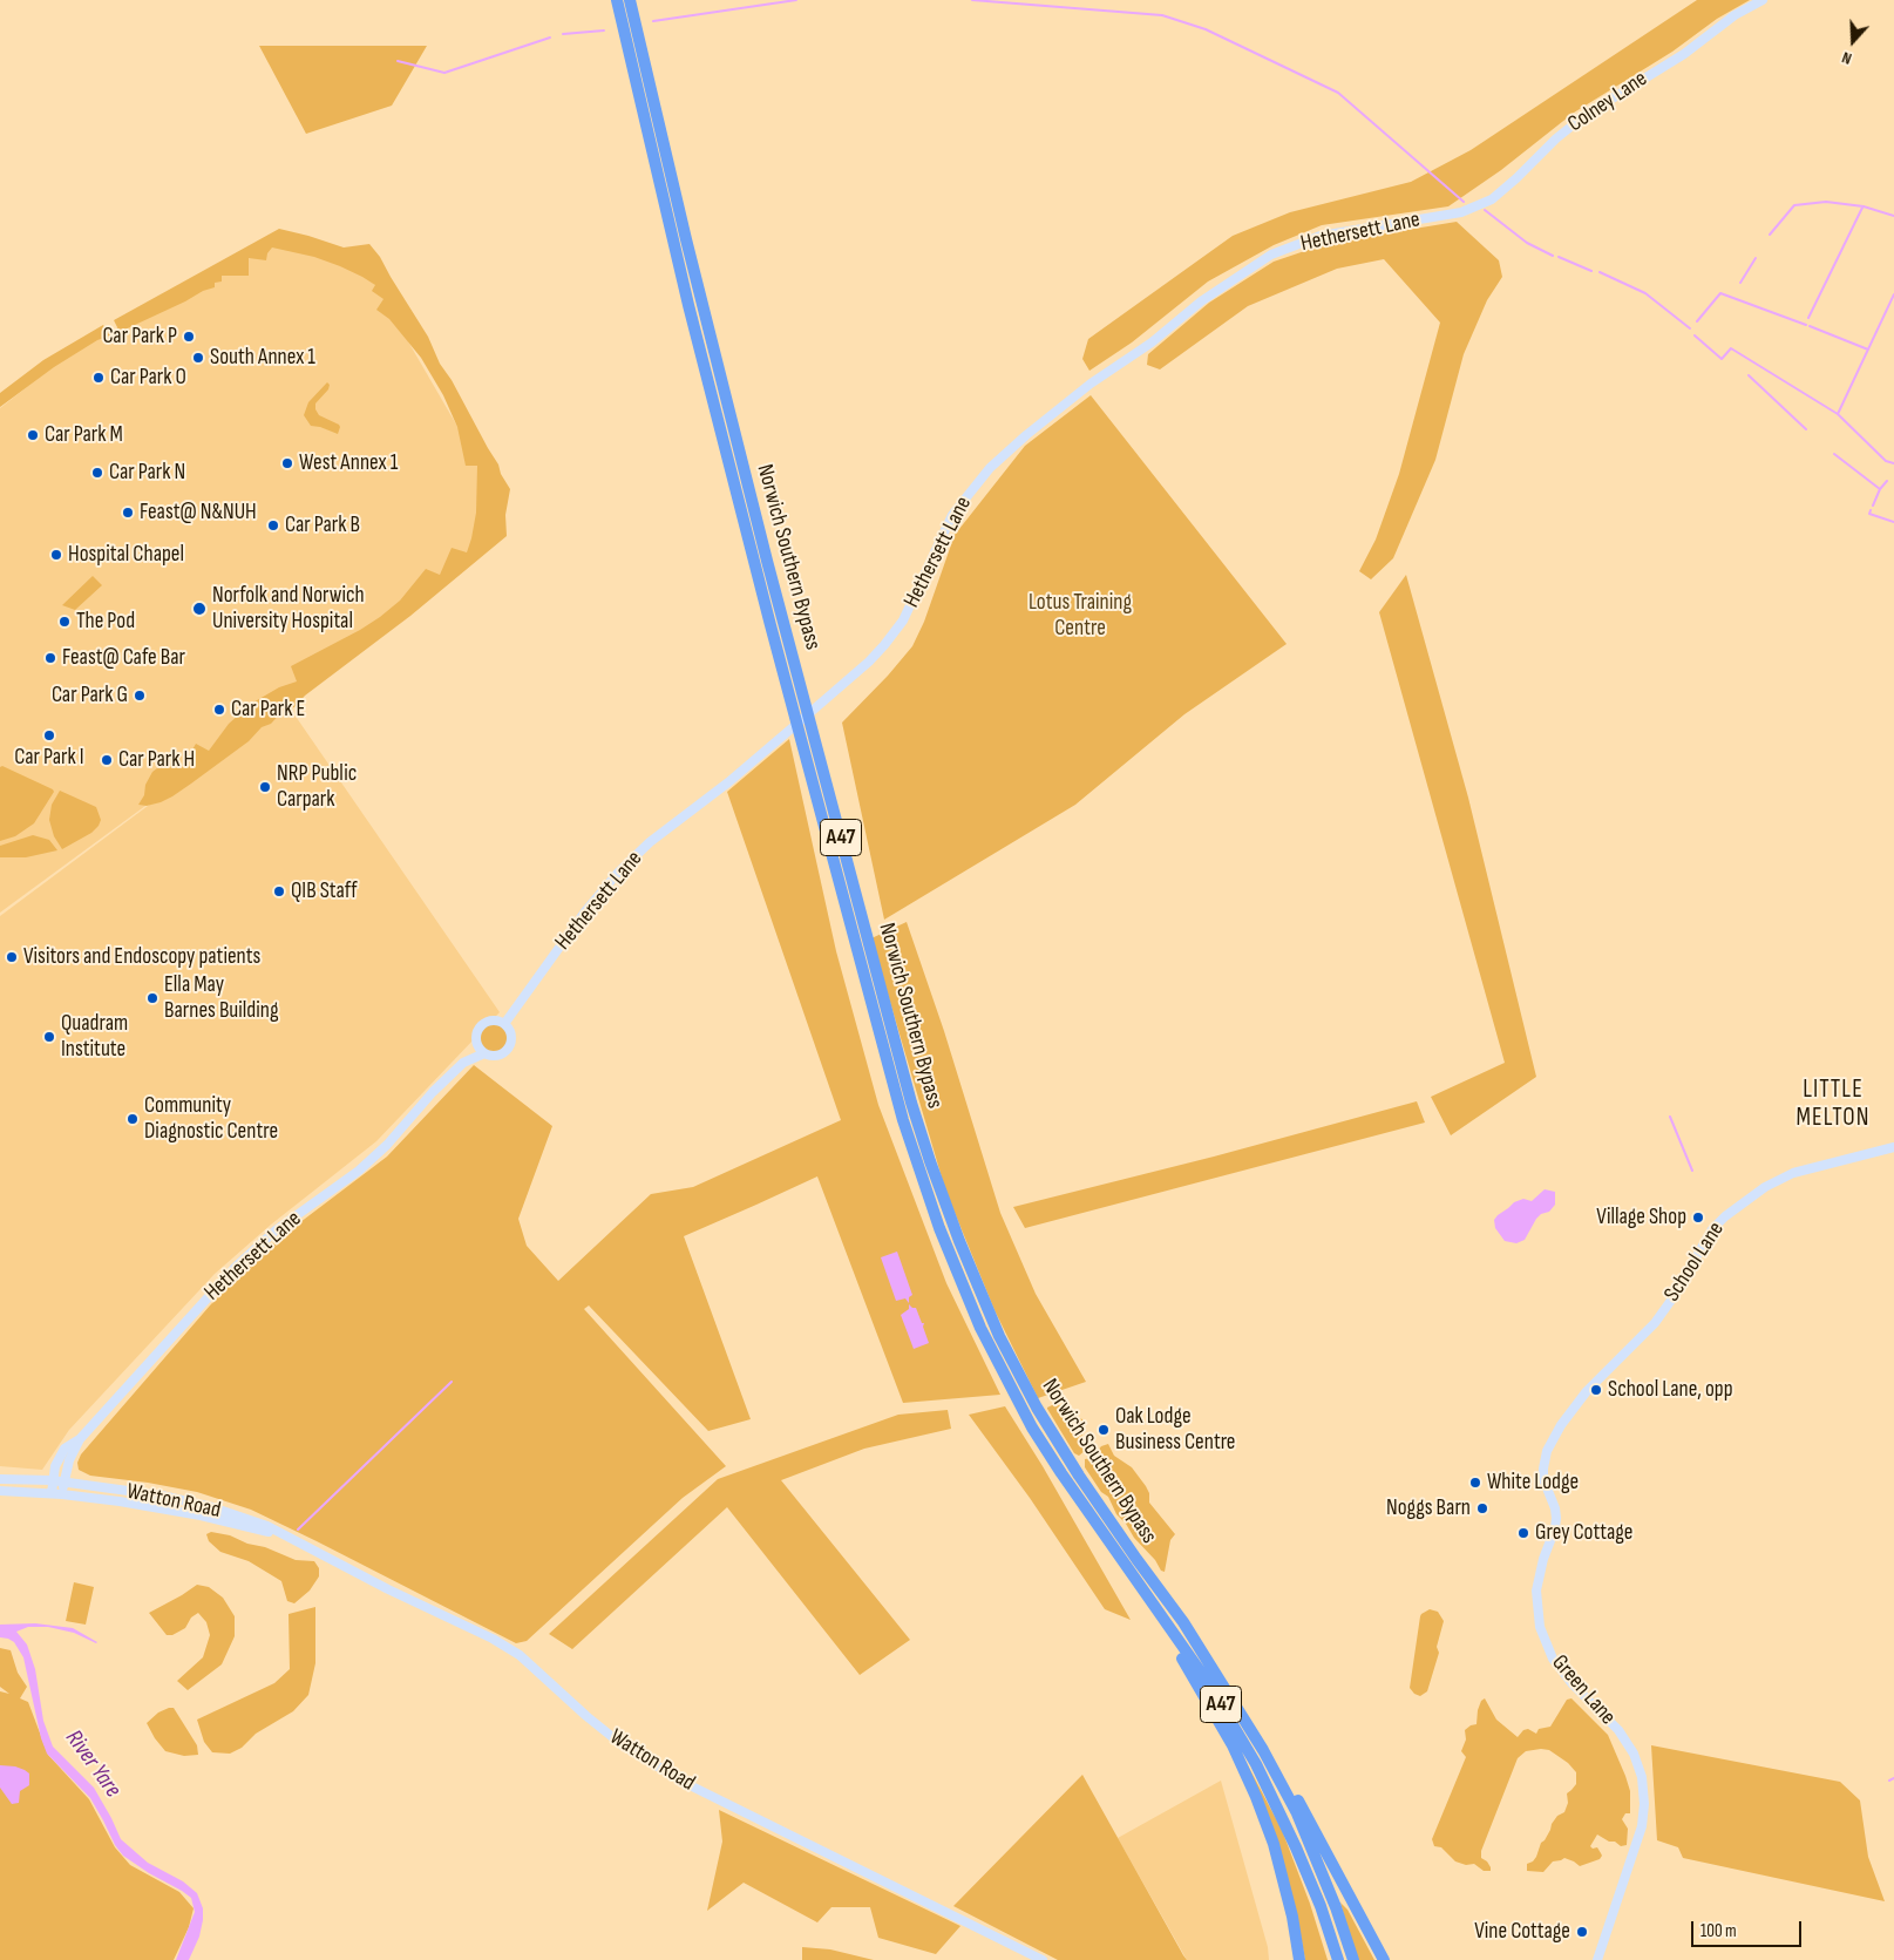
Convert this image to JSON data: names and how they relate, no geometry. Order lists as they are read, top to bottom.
{
  "streets": {
    "highway": ["Norwich Southern Bypass", "A47"],
    "street": [
      "Colney Lane",
      "Hethersett Lane",
      "School Lane",
      "Watton Road",
      "Green Lane"
    ]
  },
  "crossings": [
    ["Colney Lane", "Hethersett Lane"],
    ["Hethersett Lane", "Watton Road"],
    ["Norwich Southern Bypass", "A47"],
    ["School Lane", "Green Lane"]
  ],
  "districts": ["LITTLE MELTON"],
  "water": ["River Yare"],
  "parks": ["Lotus Training Centre"],
  "places": [
    "Car Park P",
    "South Annex 1",
    "Car Park O",
    "Car Park M",
    "West Annex 1",
    "Car Park N",
    "Feast@ N&NUH",
    "Car Park B",
    "Hospital Chapel",
    "Norfolk and Norwich University Hospital",
    "The Pod",
    "Feast@ Cafe Bar",
    "Car Park G",
    "Car Park E",
    "Car Park I",
    "Car Park H",
    "NRP Public Carpark",
    "QIB Staff",
    "Visitors and Endoscopy patients",
    "Ella May Barnes Building",
    "Quadram Institute",
    "Community Diagnostic Centre",
    "Village Shop",
    "School Lane, opp",
    "Oak Lodge Business Centre",
    "White Lodge",
    "Noggs Barn",
    "Grey Cottage",
    "Vine Cottage"
  ],
  "scale_bar": "100 m",
  "north": "bottom"
}
